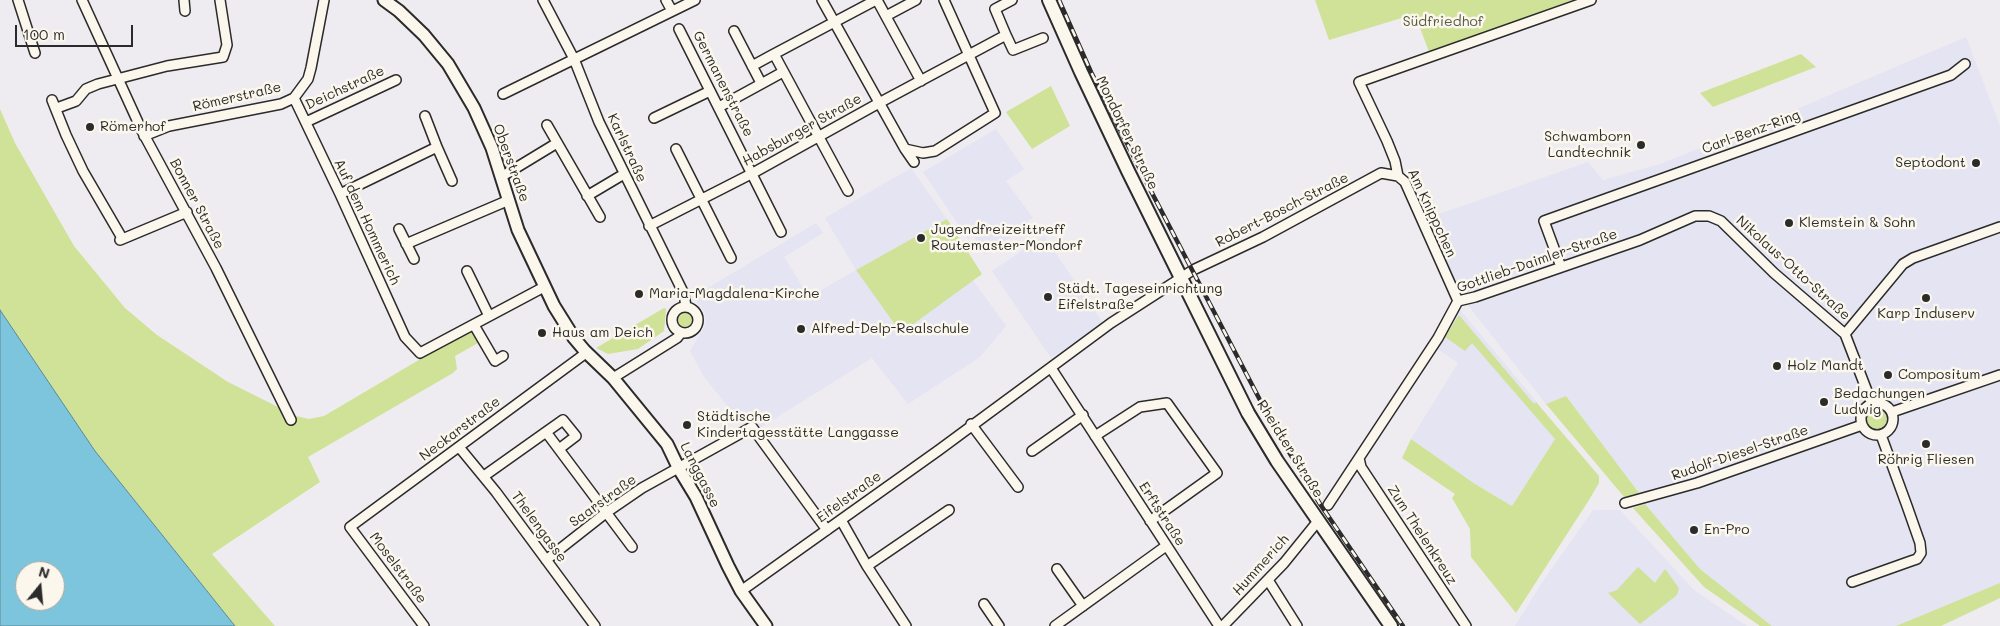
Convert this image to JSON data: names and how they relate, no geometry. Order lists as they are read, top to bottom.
{
  "streets": {
    "main road": ["Mondorfer Straße", "Rheidter Straße"],
    "street": [
      "Germanenstraße",
      "Deichstraße",
      "Römerstraße",
      "Habsburger Straße",
      "Carl-Benz-Ring",
      "Karlstraße",
      "Oberstraße",
      "Bonner Straße",
      "Robert-Bosch-Straße",
      "Am Knippchen",
      "Auf dem Hommerich",
      "Gottlieb-Daimler-Straße",
      "Nikolaus-Otto-Straße",
      "Neckarstraße",
      "Rudolf-Diesel-Straße",
      "Langgasse",
      "Eifelstraße",
      "Saarstraße",
      "Erftstraße",
      "Thelengasse",
      "Zum Thelenkreuz",
      "Hummerich",
      "Moselstraße"
    ]
  },
  "crossings": [
    ["Germanenstraße", "Habsburger Straße"],
    ["Deichstraße", "Auf dem Hommerich"],
    ["Römerstraße", "Bonner Straße"],
    ["Römerstraße", "Auf dem Hommerich"],
    ["Habsburger Straße", "Karlstraße"],
    ["Carl-Benz-Ring", "Gottlieb-Daimler-Straße"],
    ["Mondorfer Straße", "Robert-Bosch-Straße"],
    ["Mondorfer Straße", "Rheidter Straße"],
    ["Mondorfer Straße", "Eifelstraße"],
    ["Karlstraße", "Langgasse"],
    ["Oberstraße", "Neckarstraße"],
    ["Oberstraße", "Langgasse"],
    ["Robert-Bosch-Straße", "Am Knippchen"],
    ["Robert-Bosch-Straße", "Rheidter Straße"],
    ["Robert-Bosch-Straße", "Eifelstraße"],
    ["Am Knippchen", "Gottlieb-Daimler-Straße"],
    ["Gottlieb-Daimler-Straße", "Nikolaus-Otto-Straße"],
    ["Gottlieb-Daimler-Straße", "Zum Thelenkreuz"],
    ["Nikolaus-Otto-Straße", "Rudolf-Diesel-Straße"],
    ["Neckarstraße", "Langgasse"],
    ["Neckarstraße", "Thelengasse"],
    ["Neckarstraße", "Moselstraße"],
    ["Rheidter Straße", "Eifelstraße"],
    ["Rheidter Straße", "Hummerich"],
    ["Langgasse", "Eifelstraße"],
    ["Langgasse", "Saarstraße"],
    ["Eifelstraße", "Saarstraße"],
    ["Eifelstraße", "Erftstraße"],
    ["Saarstraße", "Thelengasse"],
    ["Erftstraße", "Hummerich"]
  ],
  "parks": ["Südfriedhof"],
  "places": [
    "Römerhof",
    "Schwamborn Landtechnik",
    "Septodont",
    "Klemstein & Sohn",
    "Jugendfreizeittreff Routemaster-Mondorf",
    "Maria-Magdalena-Kirche",
    "Städt. Tageseinrichtung Eifelstraße",
    "Karp Induserv",
    "Alfred-Delp-Realschule",
    "Haus am Deich",
    "Holz Mandt",
    "Compositum",
    "Bedachungen Ludwig",
    "Städtische Kindertagesstätte Langgasse",
    "Röhrig Fliesen",
    "En-Pro"
  ],
  "scale_bar": "100 m",
  "north": "top"
}
